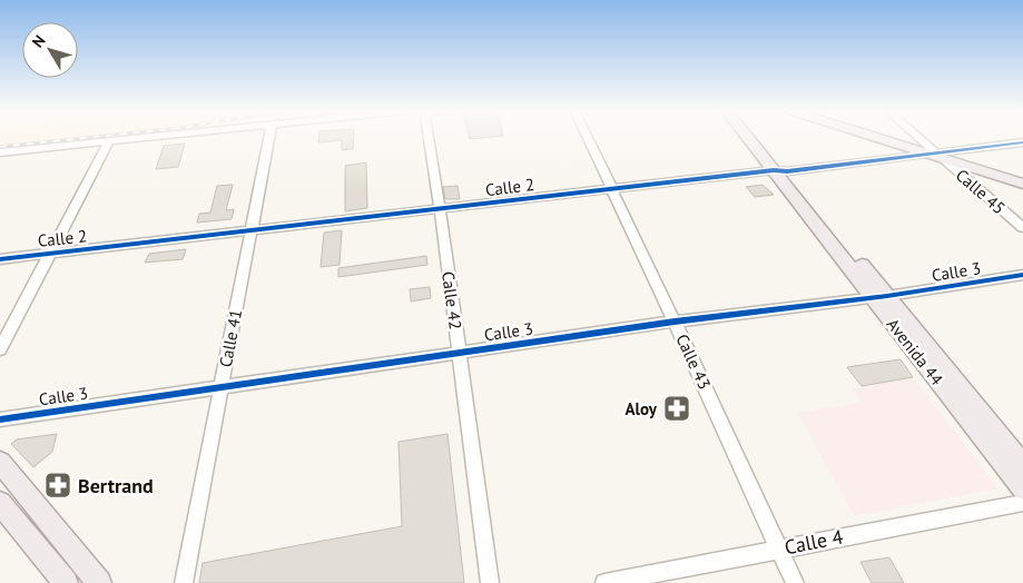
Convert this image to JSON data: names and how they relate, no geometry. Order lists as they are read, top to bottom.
{
  "streets": {
    "main road": ["Avenida 44"],
    "street": [
      "Calle 2",
      "Calle 45",
      "Calle 3",
      "Calle 42",
      "Calle 41",
      "Calle 43",
      "Calle 4"
    ]
  },
  "crossings": [
    ["Calle 2", "Calle 45"],
    ["Calle 2", "Calle 42"],
    ["Calle 2", "Calle 41"],
    ["Calle 2", "Avenida 44"],
    ["Calle 2", "Calle 43"],
    ["Calle 3", "Calle 42"],
    ["Calle 3", "Calle 41"],
    ["Calle 3", "Avenida 44"],
    ["Calle 3", "Calle 43"],
    ["Calle 43", "Calle 4"]
  ],
  "places": {
    "pharmacy": ["Aloy", "Bertrand"]
  },
  "north": "top left"
}
